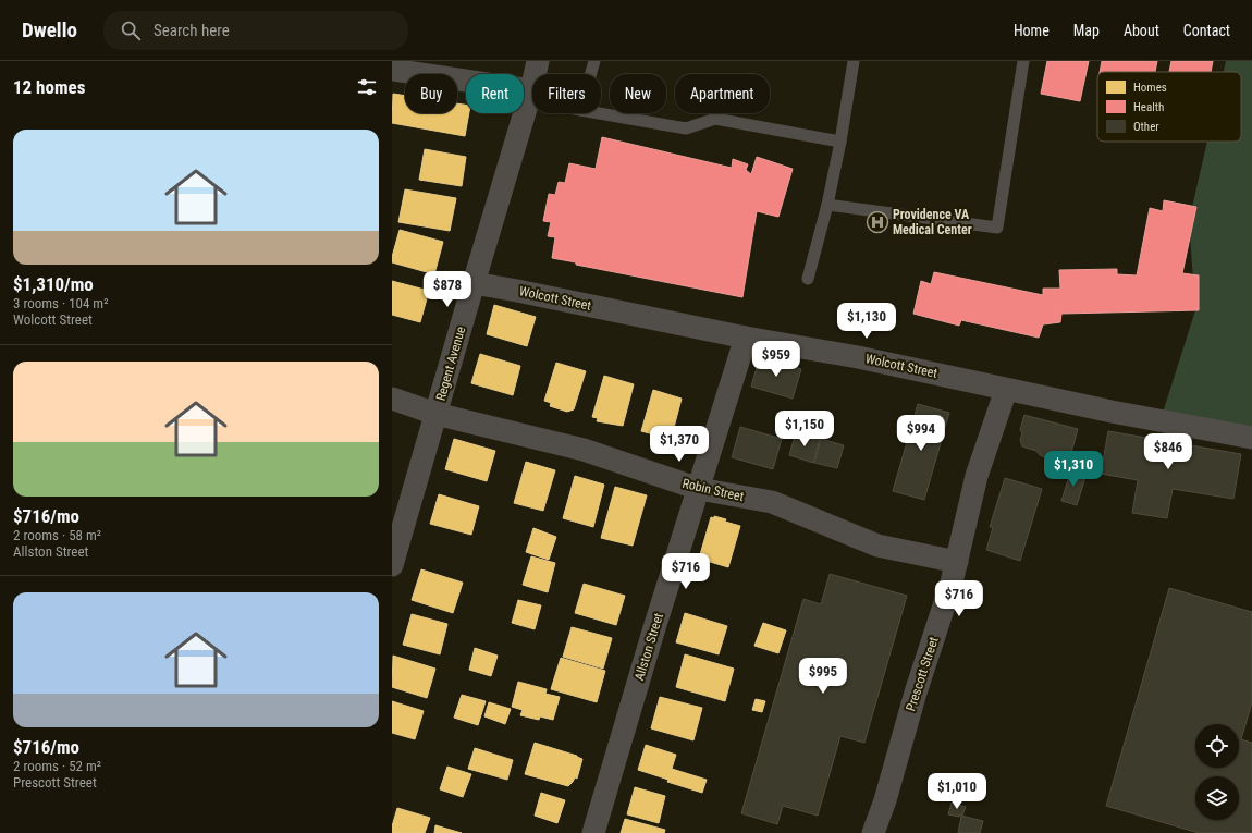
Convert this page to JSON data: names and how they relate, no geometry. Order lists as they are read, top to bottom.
{
  "streets": {
    "street": [
      "Wolcott Street",
      "Regent Avenue",
      "Robin Street",
      "Allston Street",
      "Prescott Street"
    ]
  },
  "crossings": [
    ["Wolcott Street", "Regent Avenue"],
    ["Wolcott Street", "Allston Street"],
    ["Wolcott Street", "Prescott Street"],
    ["Regent Avenue", "Robin Street"],
    ["Robin Street", "Allston Street"],
    ["Robin Street", "Prescott Street"]
  ],
  "places": {
    "hospital": ["Providence VA Medical Center"]
  },
  "legend": ["Homes", "Health", "Other"],
  "page": {
    "header": "Dwello",
    "search": "Search here",
    "nav": [
      "Home",
      "Map",
      "About",
      "Contact"
    ],
    "heading": "12 homes",
    "chip": [
      "Buy",
      "Rent",
      "Filters",
      "New",
      "Apartment"
    ],
    "list": [
      {
        "name": "$1,310/mo",
        "note": "3 rooms · 104 m² · Wolcott Street"
      },
      {
        "name": "$716/mo",
        "note": "2 rooms · 58 m² · Allston Street"
      },
      {
        "name": "$716/mo",
        "note": "2 rooms · 52 m² · Prescott Street"
      }
    ],
    "price": [
      "$878",
      "$1,130",
      "$959",
      "$1,150",
      "$994",
      "$1,370",
      "$846",
      "$1,310",
      "$716",
      "$716",
      "$995",
      "$1,010"
    ]
  }
}
